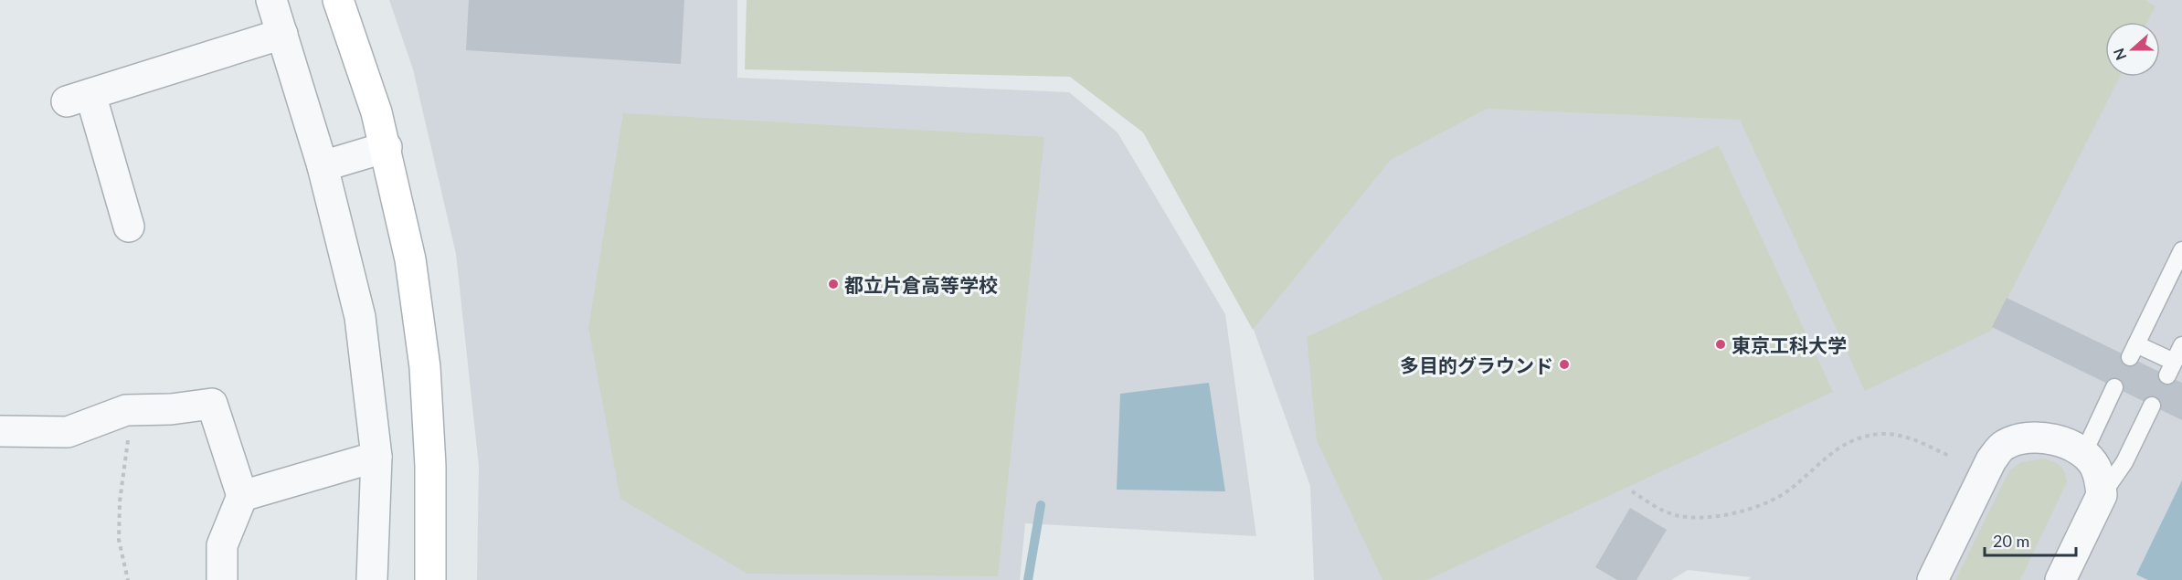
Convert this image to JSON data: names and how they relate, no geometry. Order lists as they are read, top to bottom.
{
  "places": ["都立片倉高等学校", "東京工科大学", "多目的グラウンド"],
  "scale_bar": "20 m",
  "north": "left"
}
